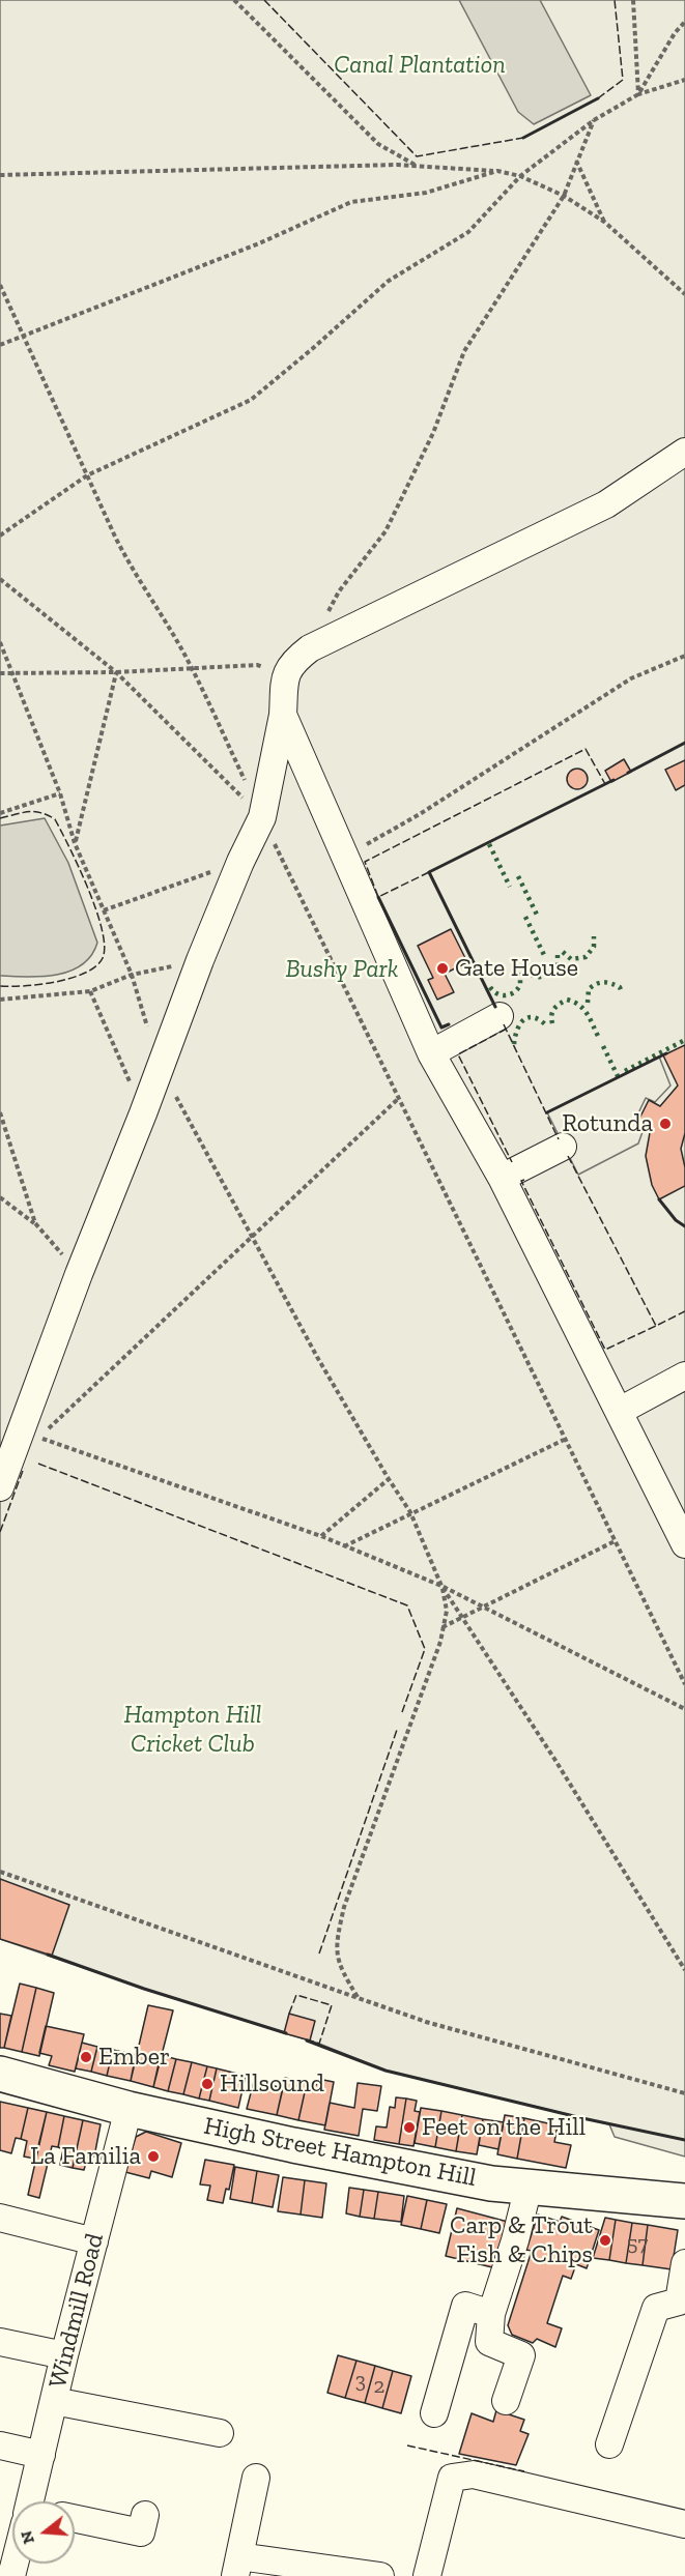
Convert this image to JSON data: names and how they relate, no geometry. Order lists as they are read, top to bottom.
{
  "streets": {
    "main road": ["High Street Hampton Hill"],
    "street": ["Windmill Road"]
  },
  "crossings": [
    ["High Street Hampton Hill", "Windmill Road"]
  ],
  "parks": ["Canal Plantation", "Bushy Park", "Hampton Hill Cricket Club"],
  "places": [
    "Gate House",
    "Rotunda",
    "Ember",
    "Hillsound",
    "Feet on the Hill",
    "La Familia",
    "Carp & Trout Fish & Chips"
  ],
  "house_numbers": ["57", "3", "2"],
  "north": "left"
}
